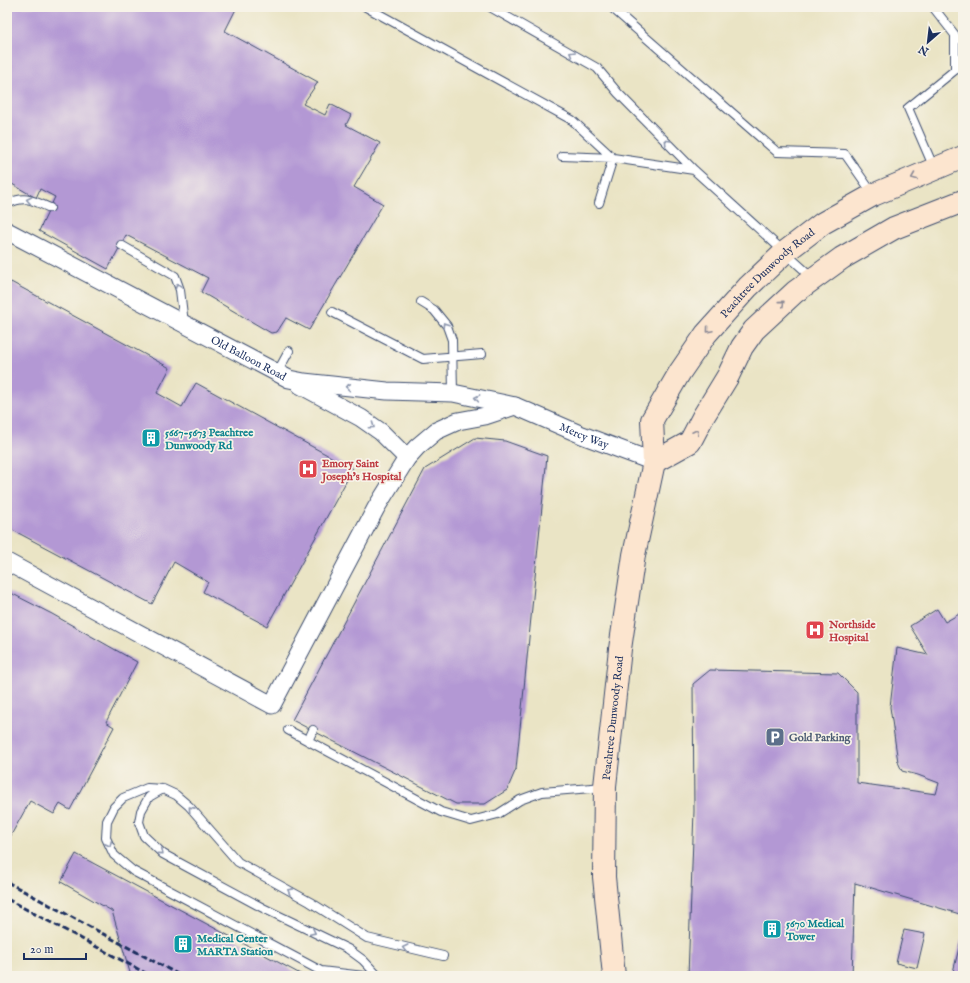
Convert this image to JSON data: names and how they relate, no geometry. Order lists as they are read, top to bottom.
{
  "streets": {
    "main road": ["Peachtree Dunwoody Road"],
    "street": ["Old Balloon Road", "Mercy Way"]
  },
  "crossings": [
    ["Peachtree Dunwoody Road", "Mercy Way"],
    ["Old Balloon Road", "Mercy Way"]
  ],
  "one_way": ["Old Balloon Road"],
  "places": {
    "building": ["5667-5673 Peachtree Dunwoody Rd", "5670 Medical Tower", "Medical Center MARTA Station"],
    "hospital": ["Emory Saint Joseph's Hospital", "Northside Hospital"],
    "parking": ["Gold Parking"]
  },
  "scale_bar": "20 m",
  "north": "bottom left"
}
